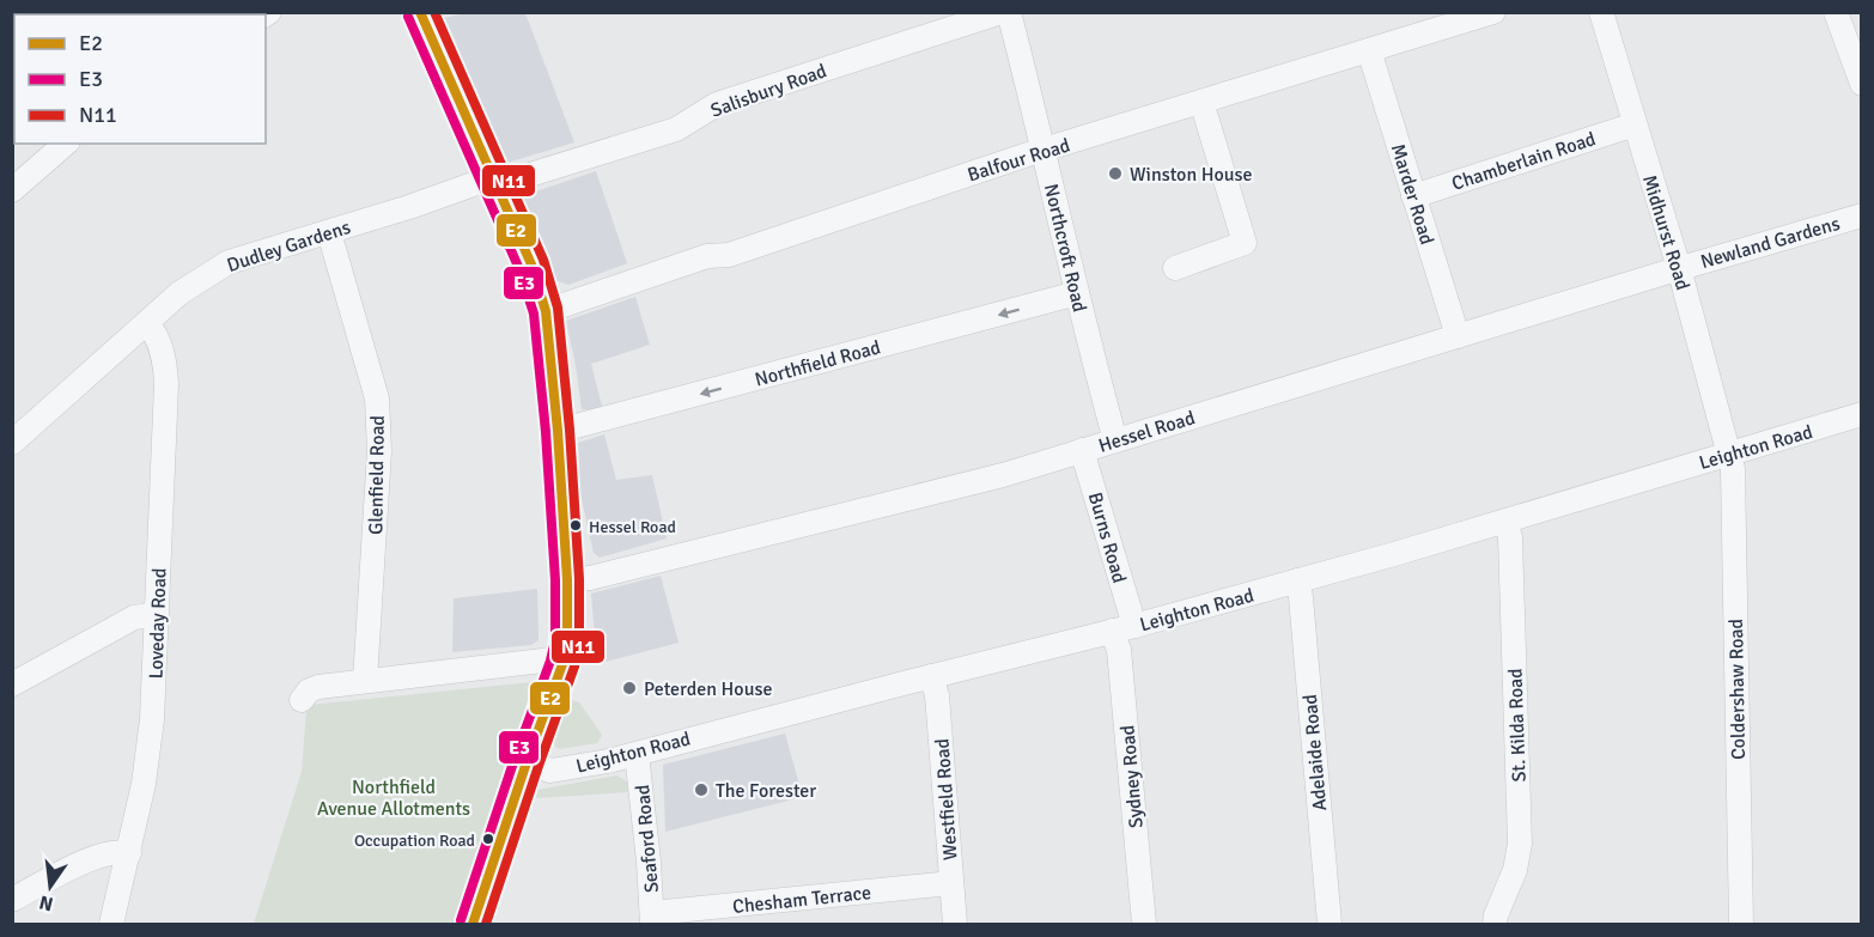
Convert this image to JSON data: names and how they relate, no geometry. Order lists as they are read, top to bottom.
{
  "streets": {
    "street": [
      "Salisbury Road",
      "Balfour Road",
      "Chamberlain Road",
      "Marder Road",
      "Midhurst Road",
      "Newland Gardens",
      "Dudley Gardens",
      "Northcroft Road",
      "Northfield Road",
      "Hessel Road",
      "Leighton Road",
      "Glenfield Road",
      "Burns Road",
      "Loveday Road",
      "Coldershaw Road",
      "St. Kilda Road",
      "Adelaide Road",
      "Sydney Road",
      "Westfield Road",
      "Seaford Road",
      "Chesham Terrace"
    ]
  },
  "crossings": [
    ["Salisbury Road", "Dudley Gardens"],
    ["Balfour Road", "Marder Road"],
    ["Balfour Road", "Northcroft Road"],
    ["Chamberlain Road", "Marder Road"],
    ["Chamberlain Road", "Midhurst Road"],
    ["Marder Road", "Hessel Road"],
    ["Midhurst Road", "Newland Gardens"],
    ["Midhurst Road", "Hessel Road"],
    ["Midhurst Road", "Leighton Road"],
    ["Midhurst Road", "Coldershaw Road"],
    ["Newland Gardens", "Hessel Road"],
    ["Dudley Gardens", "Glenfield Road"],
    ["Dudley Gardens", "Loveday Road"],
    ["Northcroft Road", "Northfield Road"],
    ["Northcroft Road", "Hessel Road"],
    ["Hessel Road", "Burns Road"],
    ["Leighton Road", "Burns Road"],
    ["Leighton Road", "Coldershaw Road"],
    ["Leighton Road", "St. Kilda Road"],
    ["Leighton Road", "Adelaide Road"],
    ["Leighton Road", "Sydney Road"],
    ["Leighton Road", "Westfield Road"],
    ["Leighton Road", "Seaford Road"],
    ["Burns Road", "Sydney Road"],
    ["Westfield Road", "Chesham Terrace"],
    ["Seaford Road", "Chesham Terrace"]
  ],
  "one_way": ["Northfield Road"],
  "parks": ["Northfield Avenue Allotments"],
  "places": [
    "Winston House",
    "Hessel Road",
    "Peterden House",
    "The Forester",
    "Occupation Road"
  ],
  "lines": ["transit line E2", "transit line N11", "transit line E3"],
  "legend": ["E2", "E3", "N11"],
  "north": "bottom"
}
